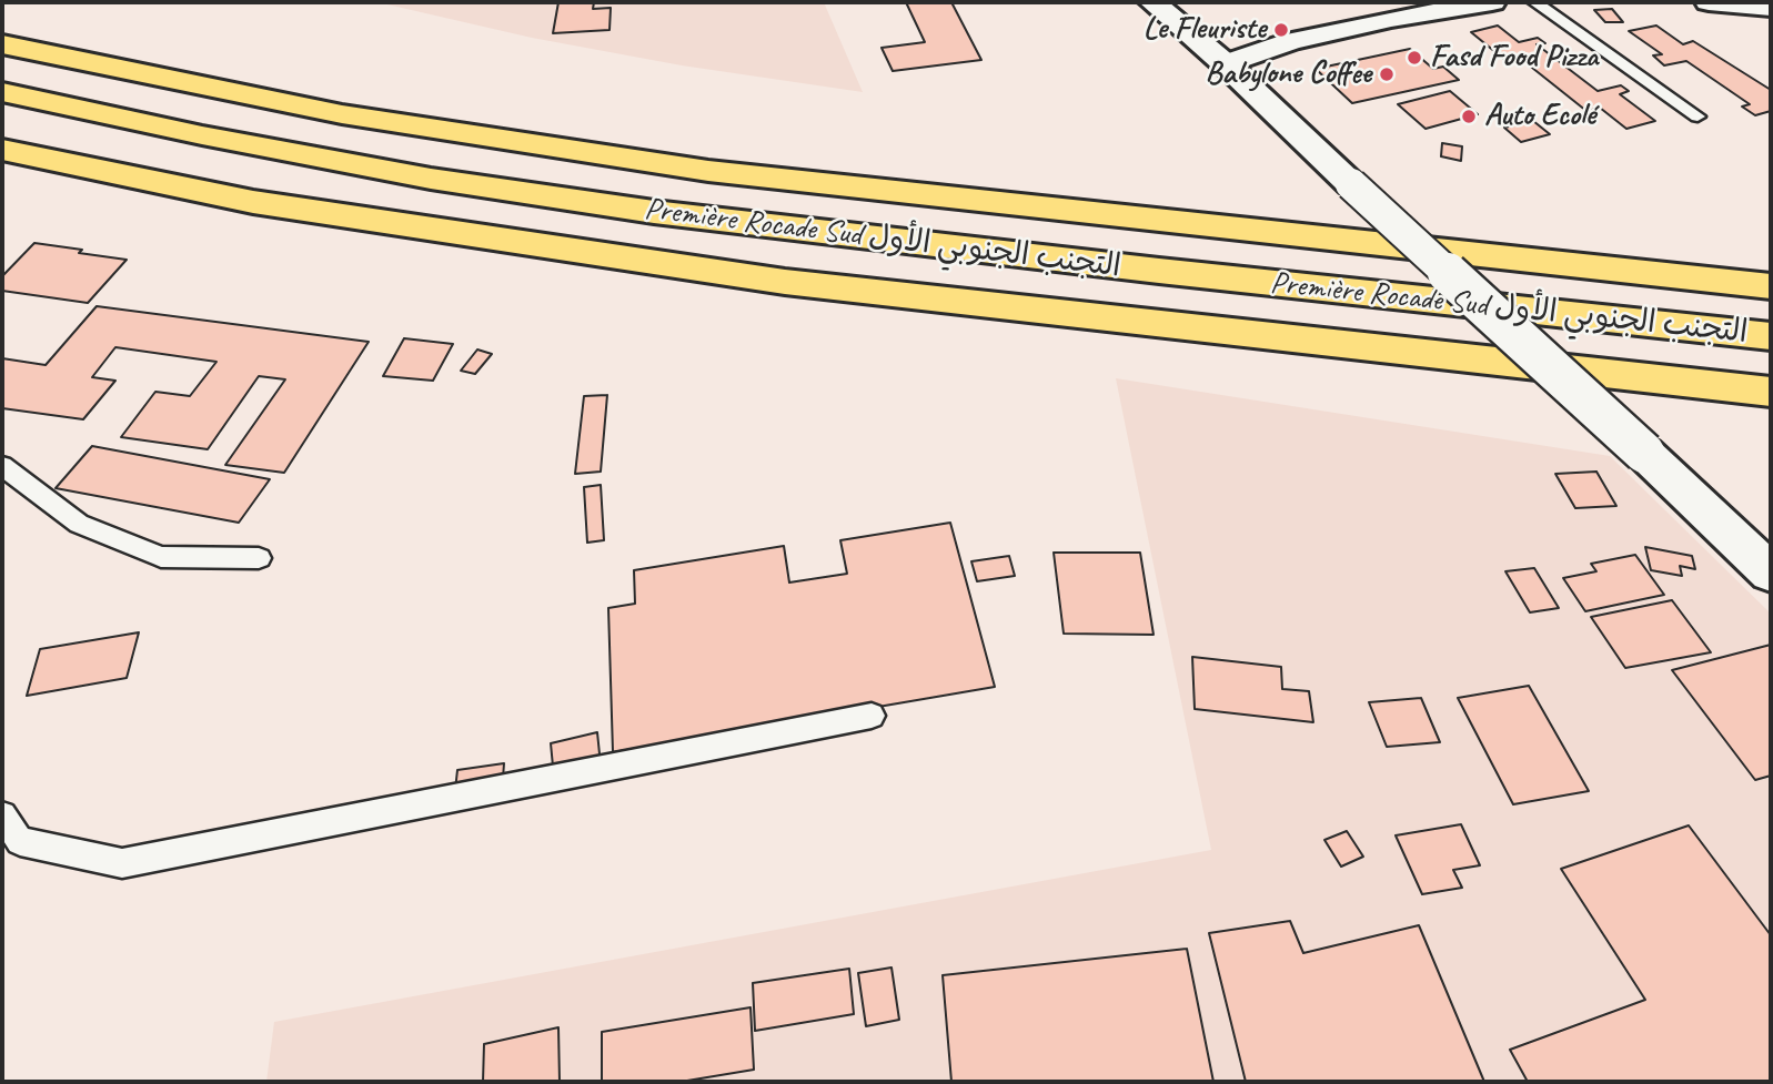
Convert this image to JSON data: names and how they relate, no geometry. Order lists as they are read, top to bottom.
{
  "streets": {
    "highway": ["Première Rocade Sud التجنب الجنوبي الأول"]
  },
  "places": [
    "Le Fleuriste",
    "Fasd Food Pizza",
    "Babylone Coffee",
    "Auto Ecolé"
  ]
}
